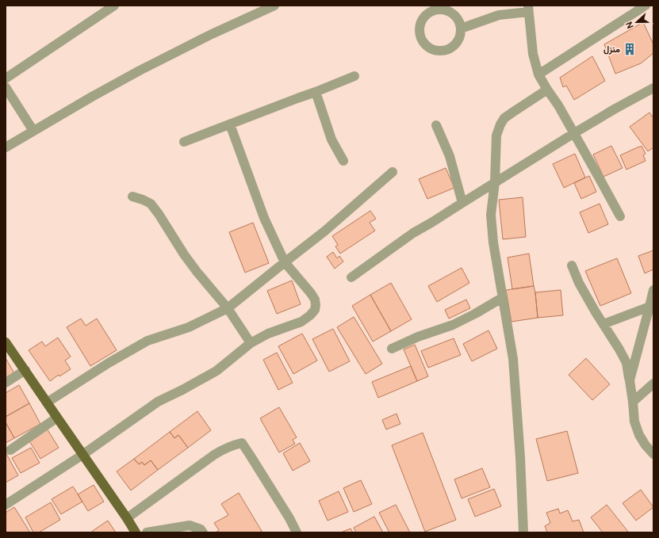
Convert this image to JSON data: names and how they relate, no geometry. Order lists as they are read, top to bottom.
{
  "places": {
    "building": ["منزل"]
  },
  "north": "left"
}
